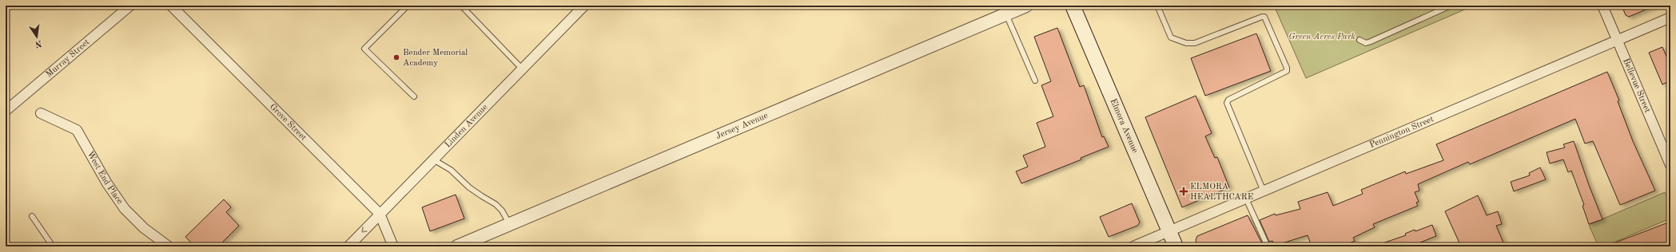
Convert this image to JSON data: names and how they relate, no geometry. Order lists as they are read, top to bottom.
{
  "streets": {
    "main road": ["Elmora Avenue"],
    "street": [
      "Murray Street",
      "Bellevue Street",
      "Grove Street",
      "Linden Avenue",
      "Jersey Avenue",
      "Pennington Street",
      "West End Place"
    ]
  },
  "crossings": [
    ["Bellevue Street", "Pennington Street"],
    ["Grove Street", "Linden Avenue"],
    ["Elmora Avenue", "Pennington Street"]
  ],
  "parks": ["Green Acres Park"],
  "places": {
    "other": ["Bender Memorial Academy"],
    "health": ["ELMORA HEALTHCARE"]
  },
  "north": "bottom"
}
